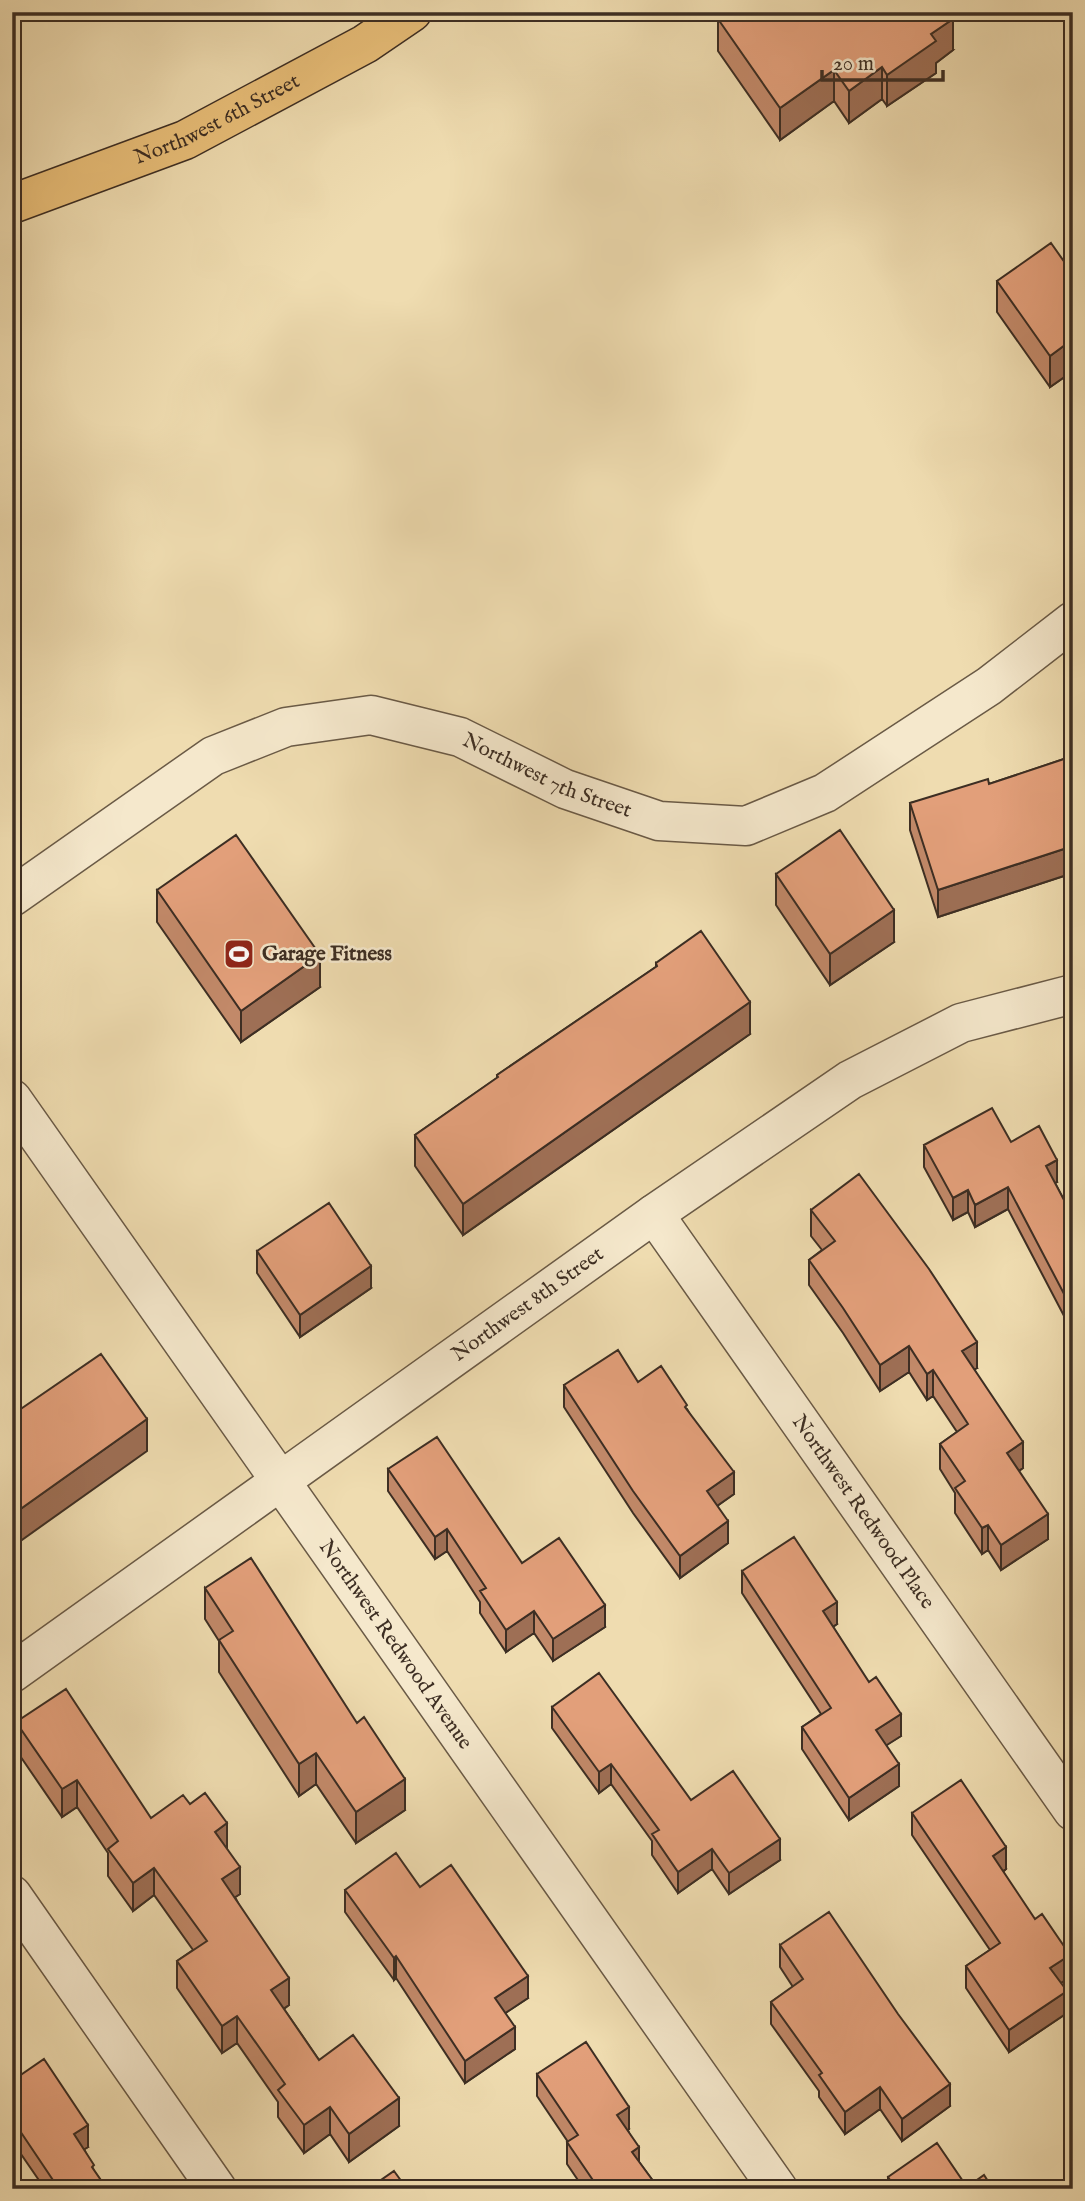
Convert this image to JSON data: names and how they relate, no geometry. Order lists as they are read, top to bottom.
{
  "streets": {
    "main road": ["Northwest 6th Street"],
    "street": [
      "Northwest 7th Street",
      "Northwest 8th Street",
      "Northwest Redwood Place",
      "Northwest Redwood Avenue"
    ]
  },
  "crossings": [
    ["Northwest 8th Street", "Northwest Redwood Place"],
    ["Northwest 8th Street", "Northwest Redwood Avenue"]
  ],
  "places": {
    "sports": ["Garage Fitness"]
  },
  "scale_bar": "20 m"
}
